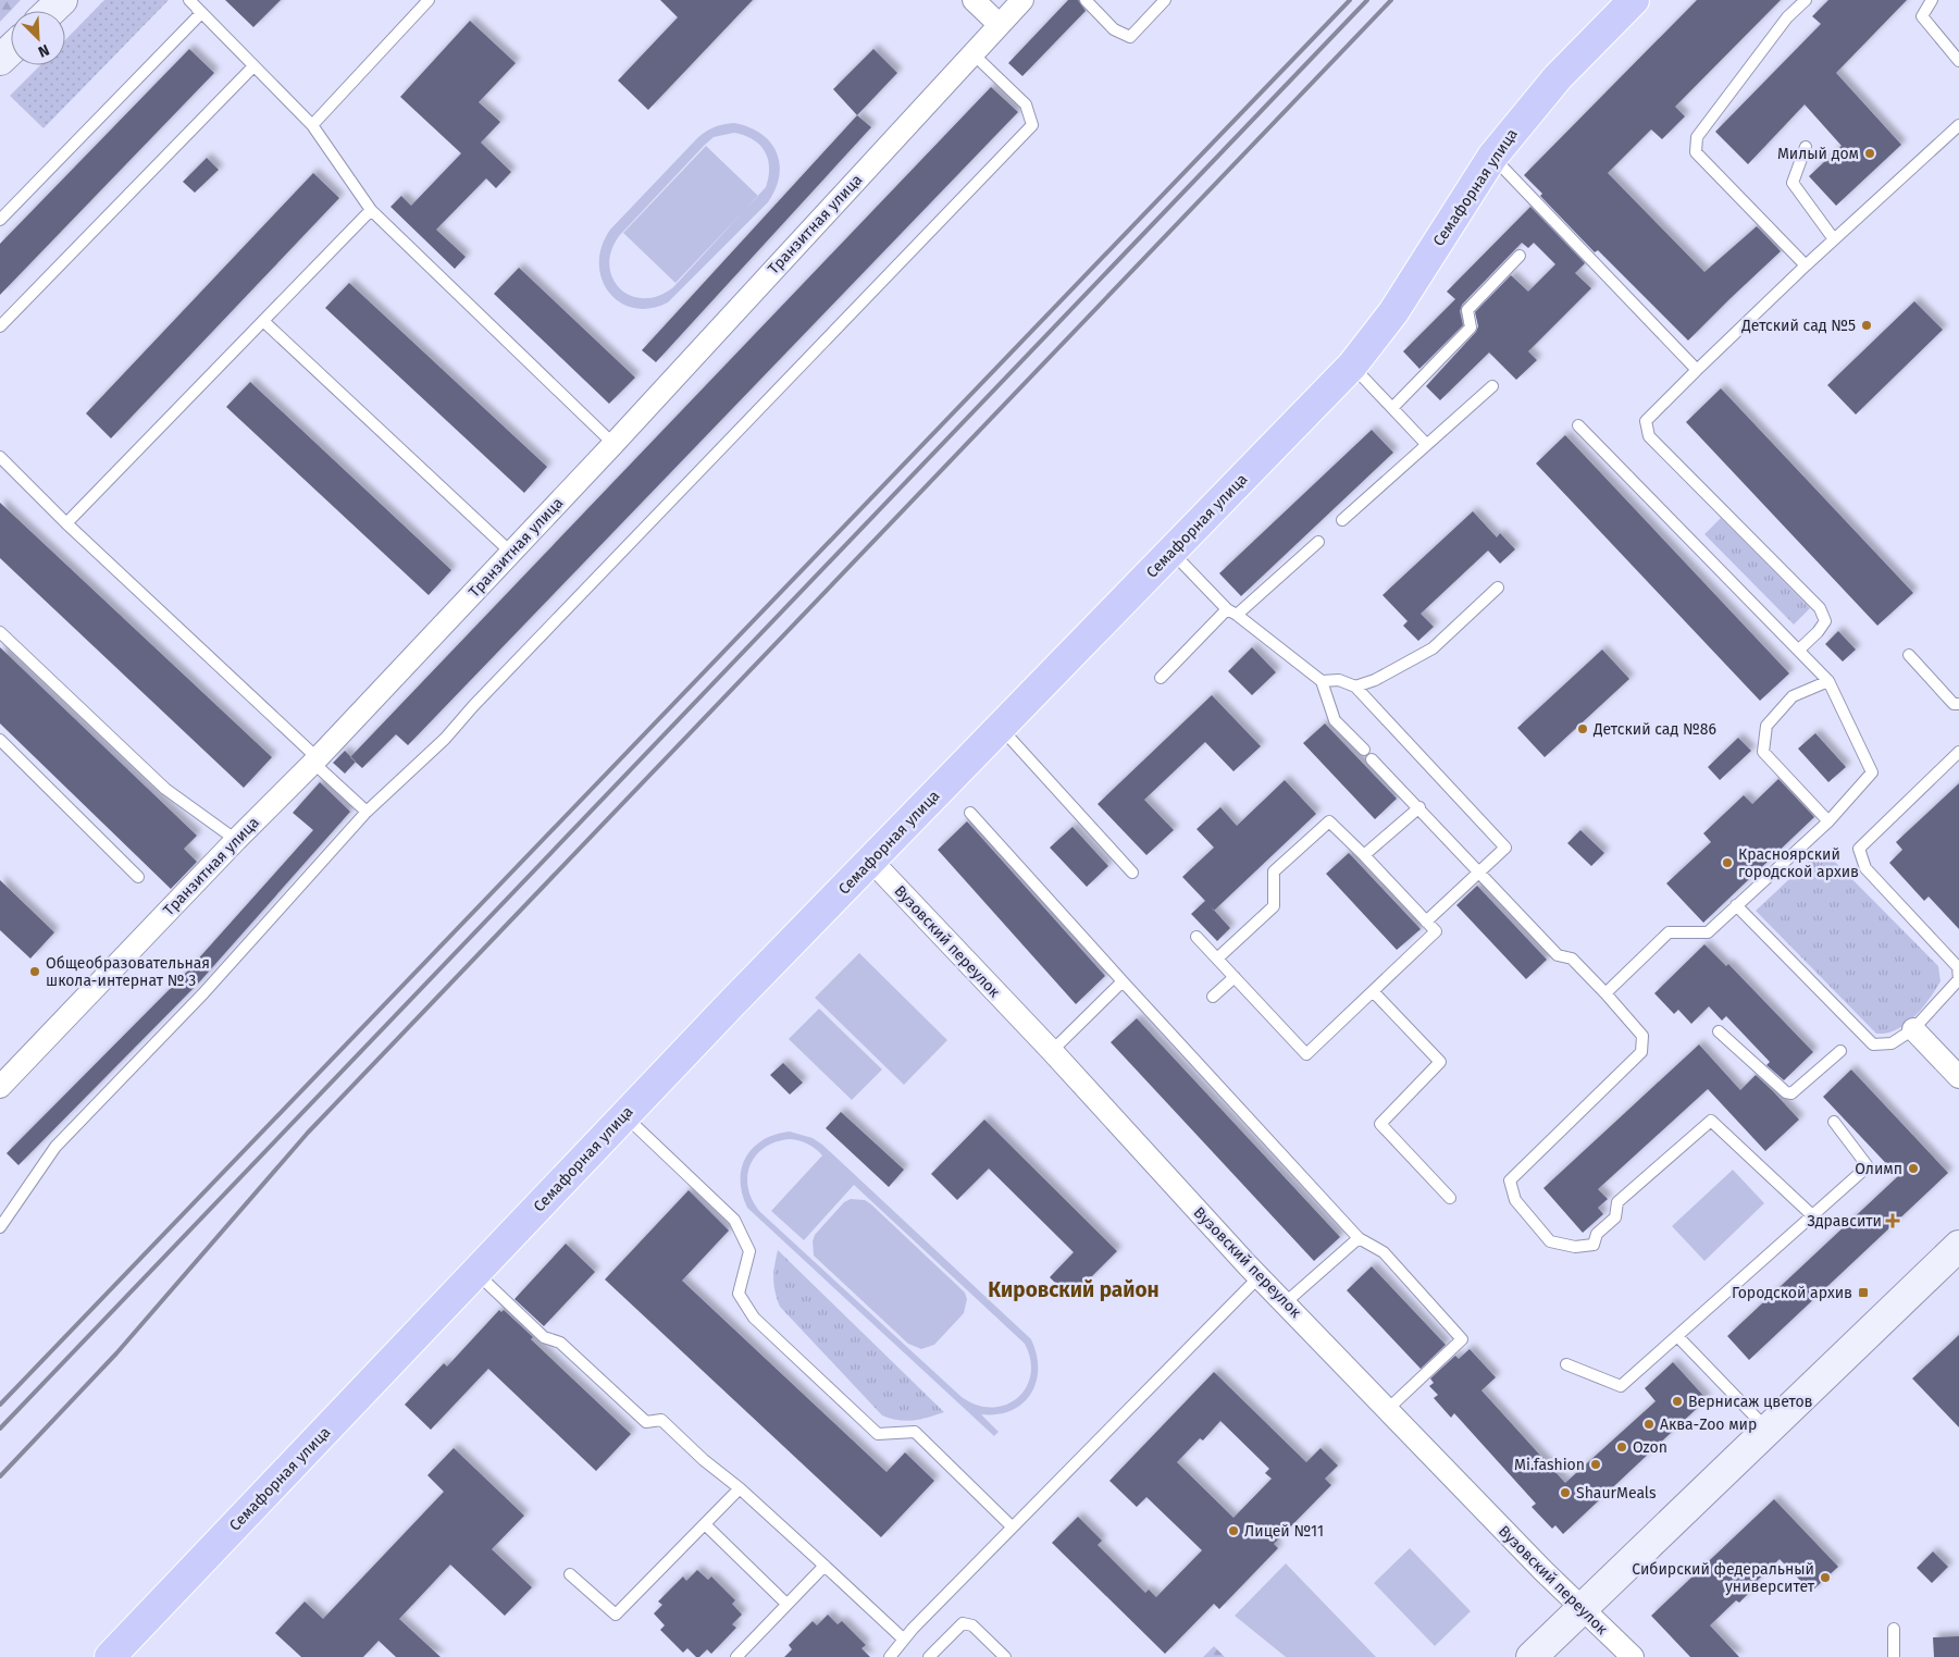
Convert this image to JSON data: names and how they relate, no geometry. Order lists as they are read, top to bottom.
{
  "streets": {
    "highway": ["Семафорная улица"],
    "street": ["Транзитная улица", "Вузовский переулок"]
  },
  "crossings": [
    ["Семафорная улица", "Вузовский переулок"]
  ],
  "districts": ["Кировский район"],
  "places": {
    "other": [
      "Милый дом",
      "Детский сад №5",
      "Детский сад №86",
      "Красноярский городской архив",
      "Общеобразовательная школа-интернат № 3",
      "Олимп",
      "Вернисаж цветов",
      "Аква-Zoo мир",
      "Ozon",
      "Mi.fashion",
      "ShаurMeals",
      "Лицей №11",
      "Сибирский федеральный университет"
    ],
    "health": ["Здравсити"],
    "transit": ["Городской архив"]
  },
  "north": "bottom right"
}
